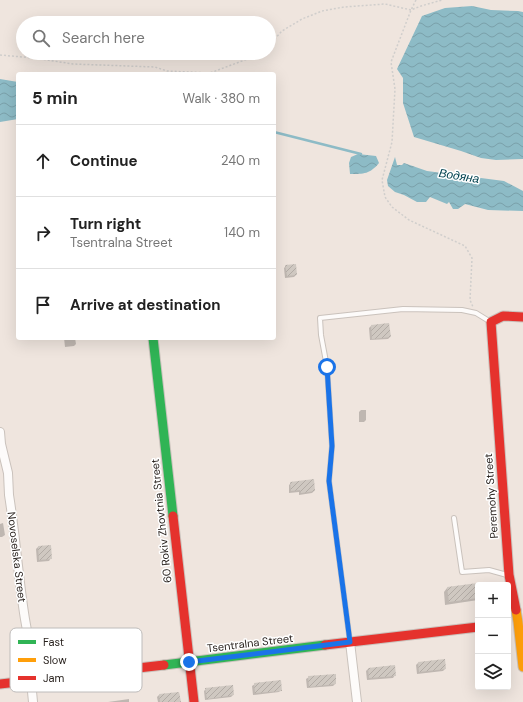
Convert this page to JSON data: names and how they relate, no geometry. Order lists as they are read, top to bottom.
{
  "streets": {
    "street": [
      "Peremohy Street",
      "60 Rokiv Zhovtnia Street",
      "Novoselska Street",
      "Tsentralna Street"
    ]
  },
  "crossings": [
    ["60 Rokiv Zhovtnia Street", "Tsentralna Street"]
  ],
  "water": ["Водяна"],
  "legend": ["Fast", "Slow", "Jam"],
  "page": {
    "search": "Search here",
    "heading": ["5 min", "Walk · 380 m"],
    "list": [
      ["Continue", "240 m"],
      ["Turn right", "Tsentralna Street", "140 m"],
      "Arrive at destination"
    ],
    "map_buttons": ["+", "−"]
  }
}
